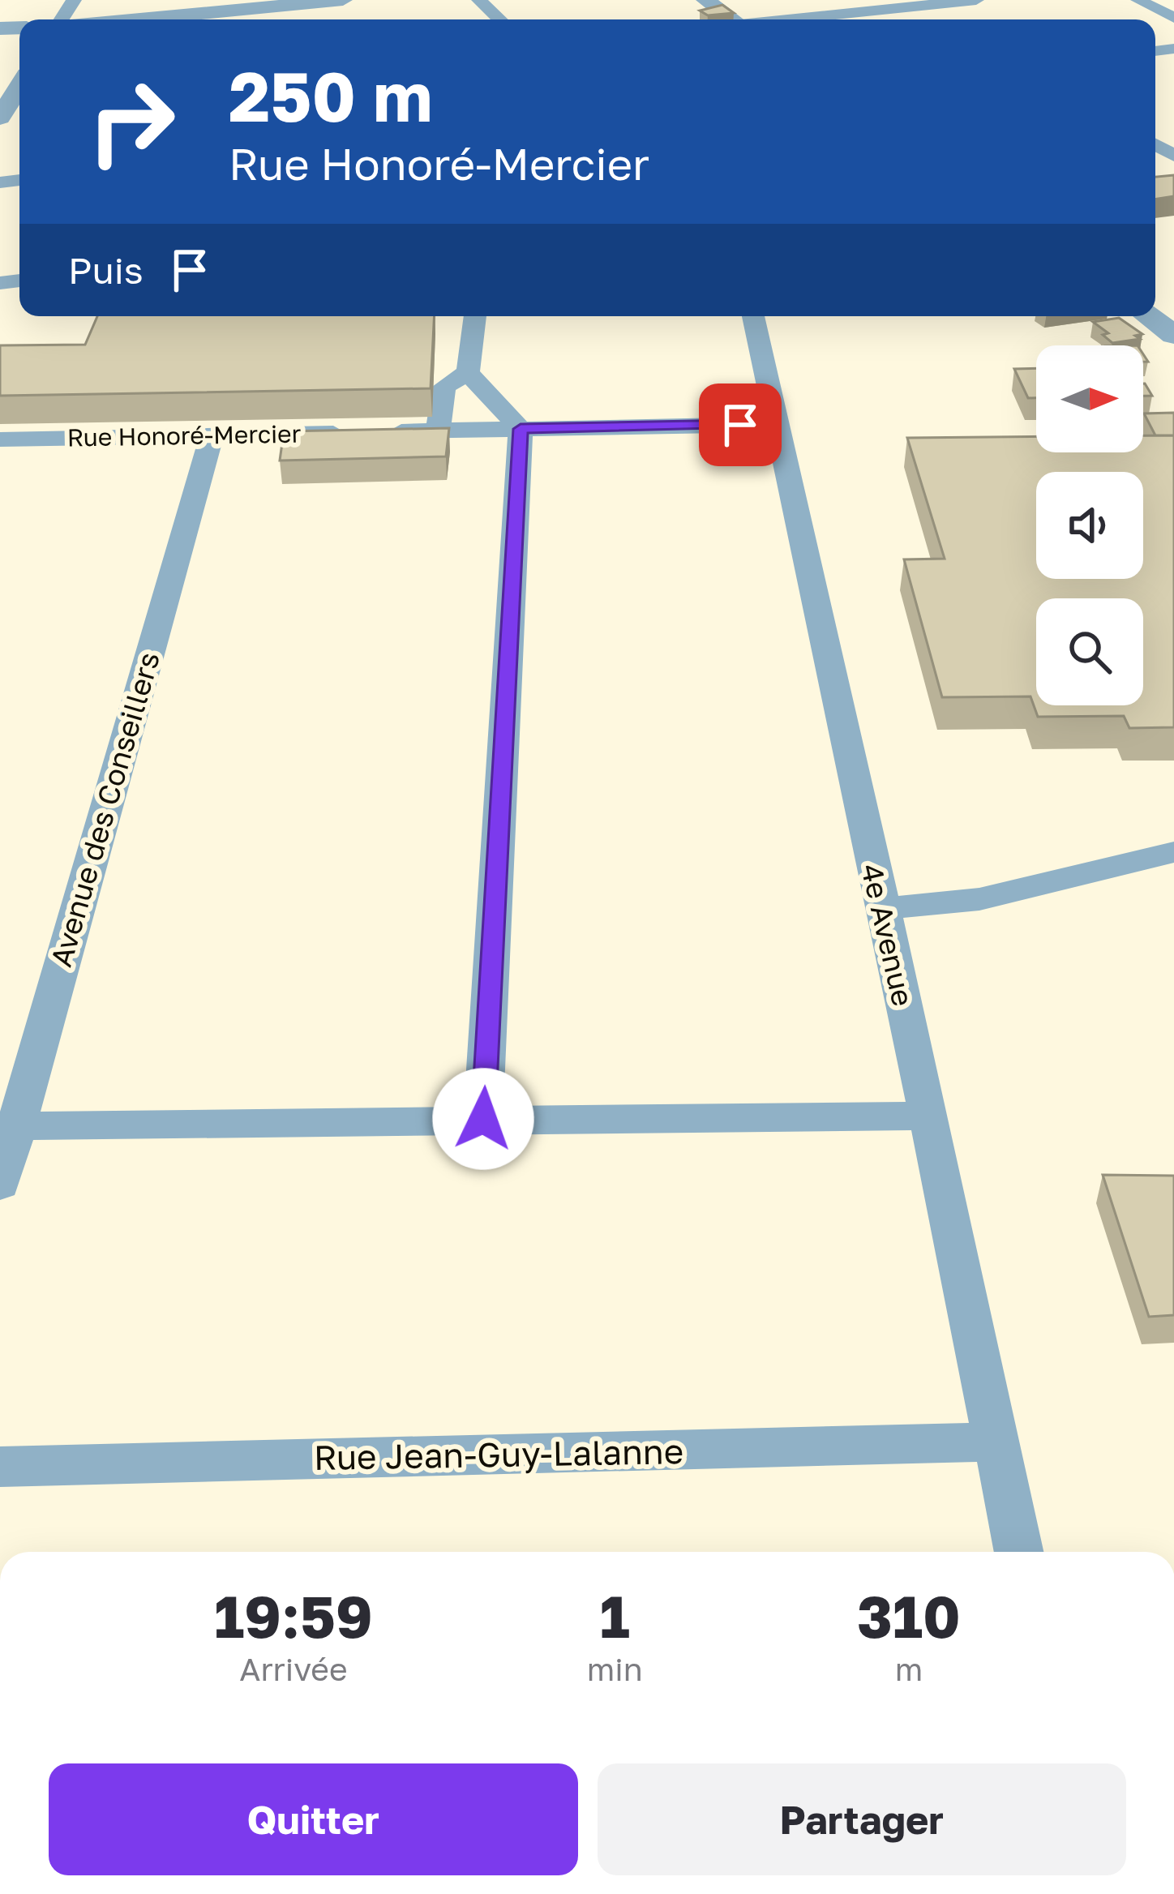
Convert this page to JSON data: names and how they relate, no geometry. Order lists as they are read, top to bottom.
{
  "streets": {
    "street": [
      "Rue Honoré-Mercier",
      "Avenue des Conseillers",
      "4e Avenue",
      "Rue Jean-Guy-Lalanne"
    ]
  },
  "crossings": [
    ["Rue Honoré-Mercier", "Avenue des Conseillers"],
    ["Rue Honoré-Mercier", "4e Avenue"],
    ["4e Avenue", "Rue Jean-Guy-Lalanne"]
  ],
  "north": "right",
  "page": {
    "turn": ["250 m", "Rue Honoré-Mercier"],
    "then": "Puis",
    "eta": [
      "19:59",
      "Arrivée",
      "1",
      "min",
      "310",
      "m"
    ],
    "buttons": ["Quitter", "Partager"]
  }
}
